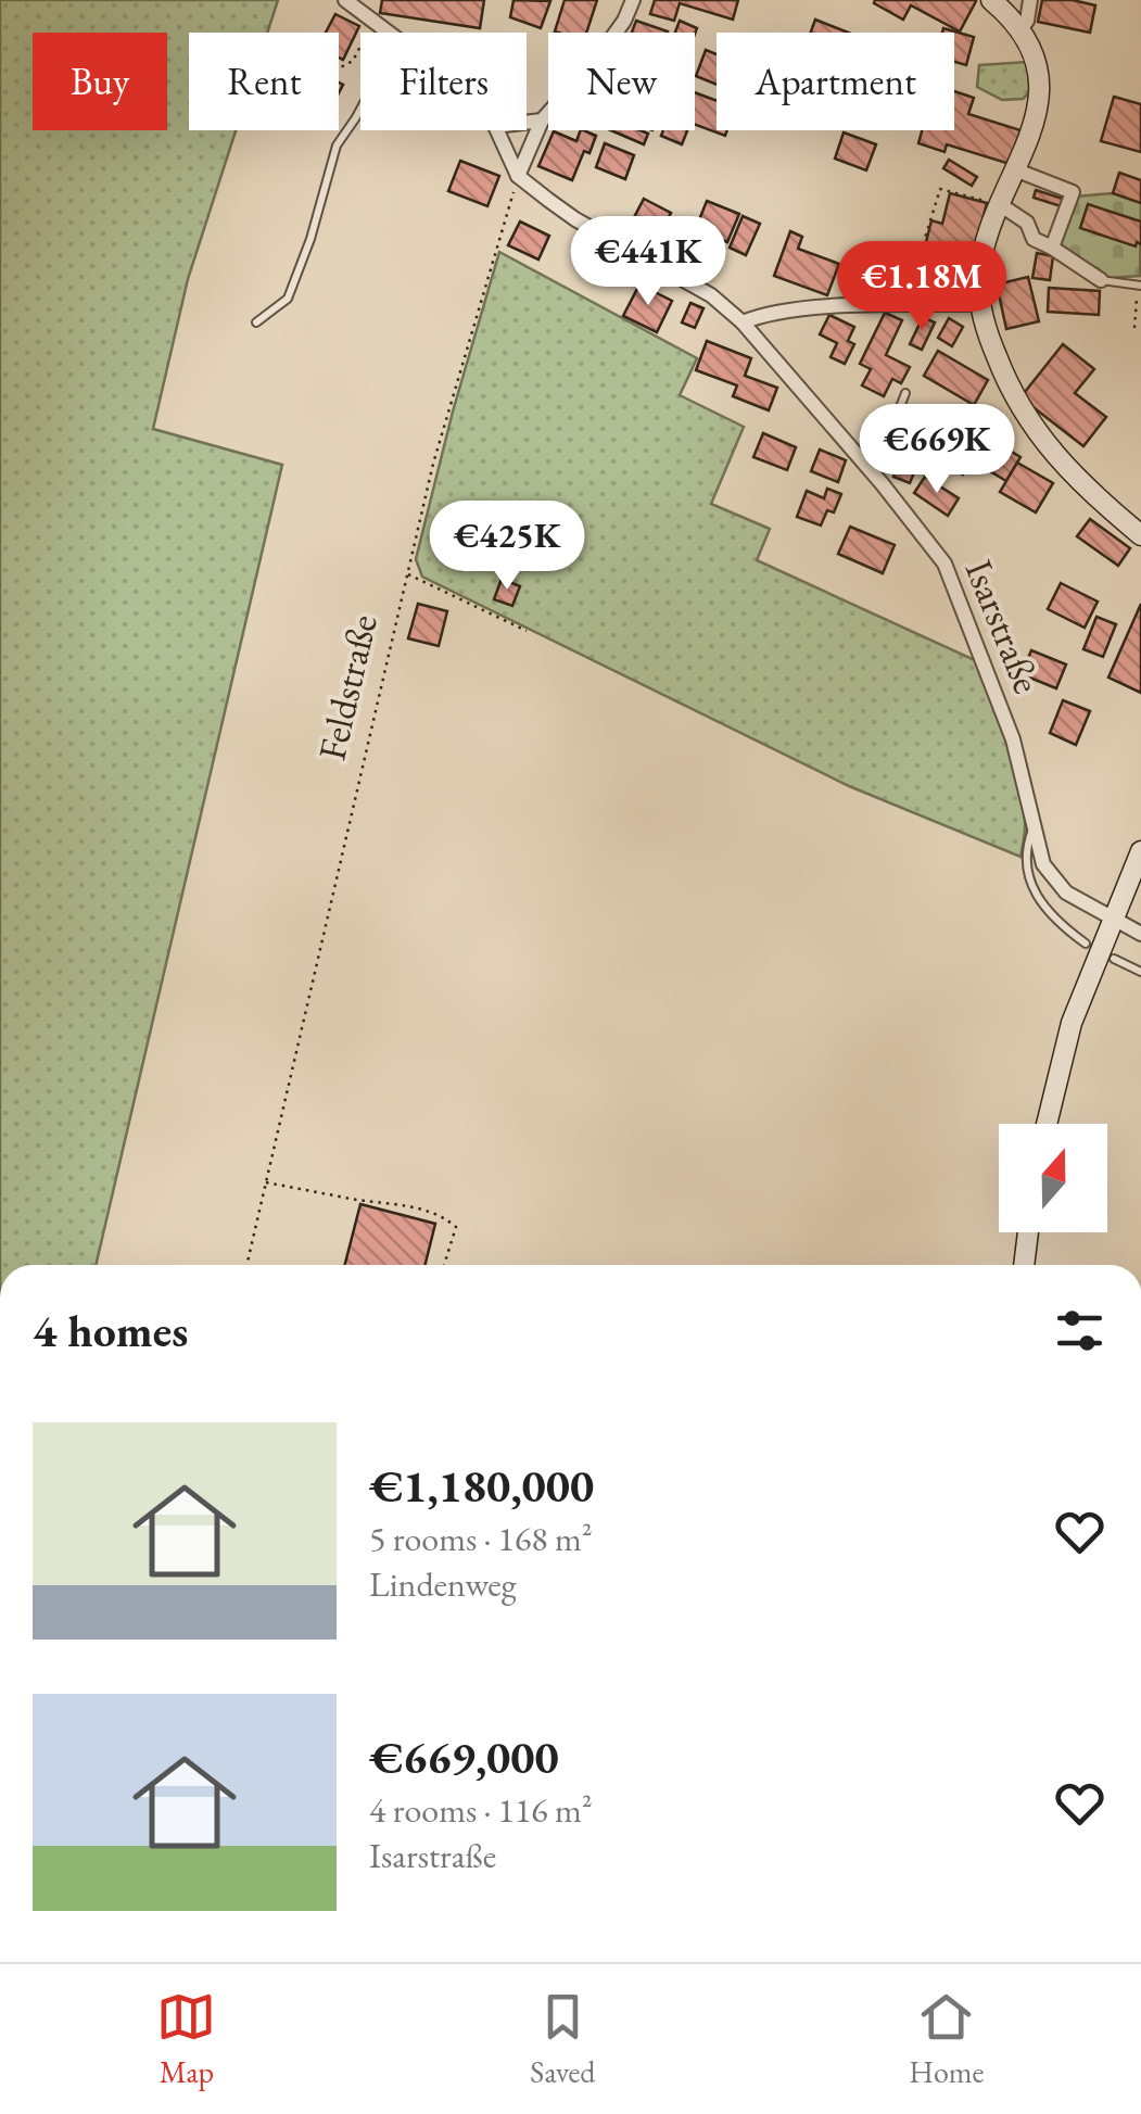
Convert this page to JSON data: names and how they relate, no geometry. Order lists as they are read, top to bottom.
{
  "streets": {
    "street": ["Isarstraße"],
    "path": ["Feldstraße"]
  },
  "crossings": [
    ["Isarstraße", "Feldstraße"]
  ],
  "north": "top",
  "page": {
    "chip": [
      "Buy",
      "Rent",
      "Filters",
      "New",
      "Apartment"
    ],
    "price": [
      "€441K",
      "€1.18M",
      "€669K",
      "€425K"
    ],
    "heading": "4 homes",
    "list": [
      {
        "name": "€1,180,000",
        "note": "5 rooms · 168 m² · Lindenweg"
      },
      {
        "name": "€669,000",
        "note": "4 rooms · 116 m² · Isarstraße"
      }
    ],
    "tabs": ["Map", "Saved", "Home"]
  }
}
